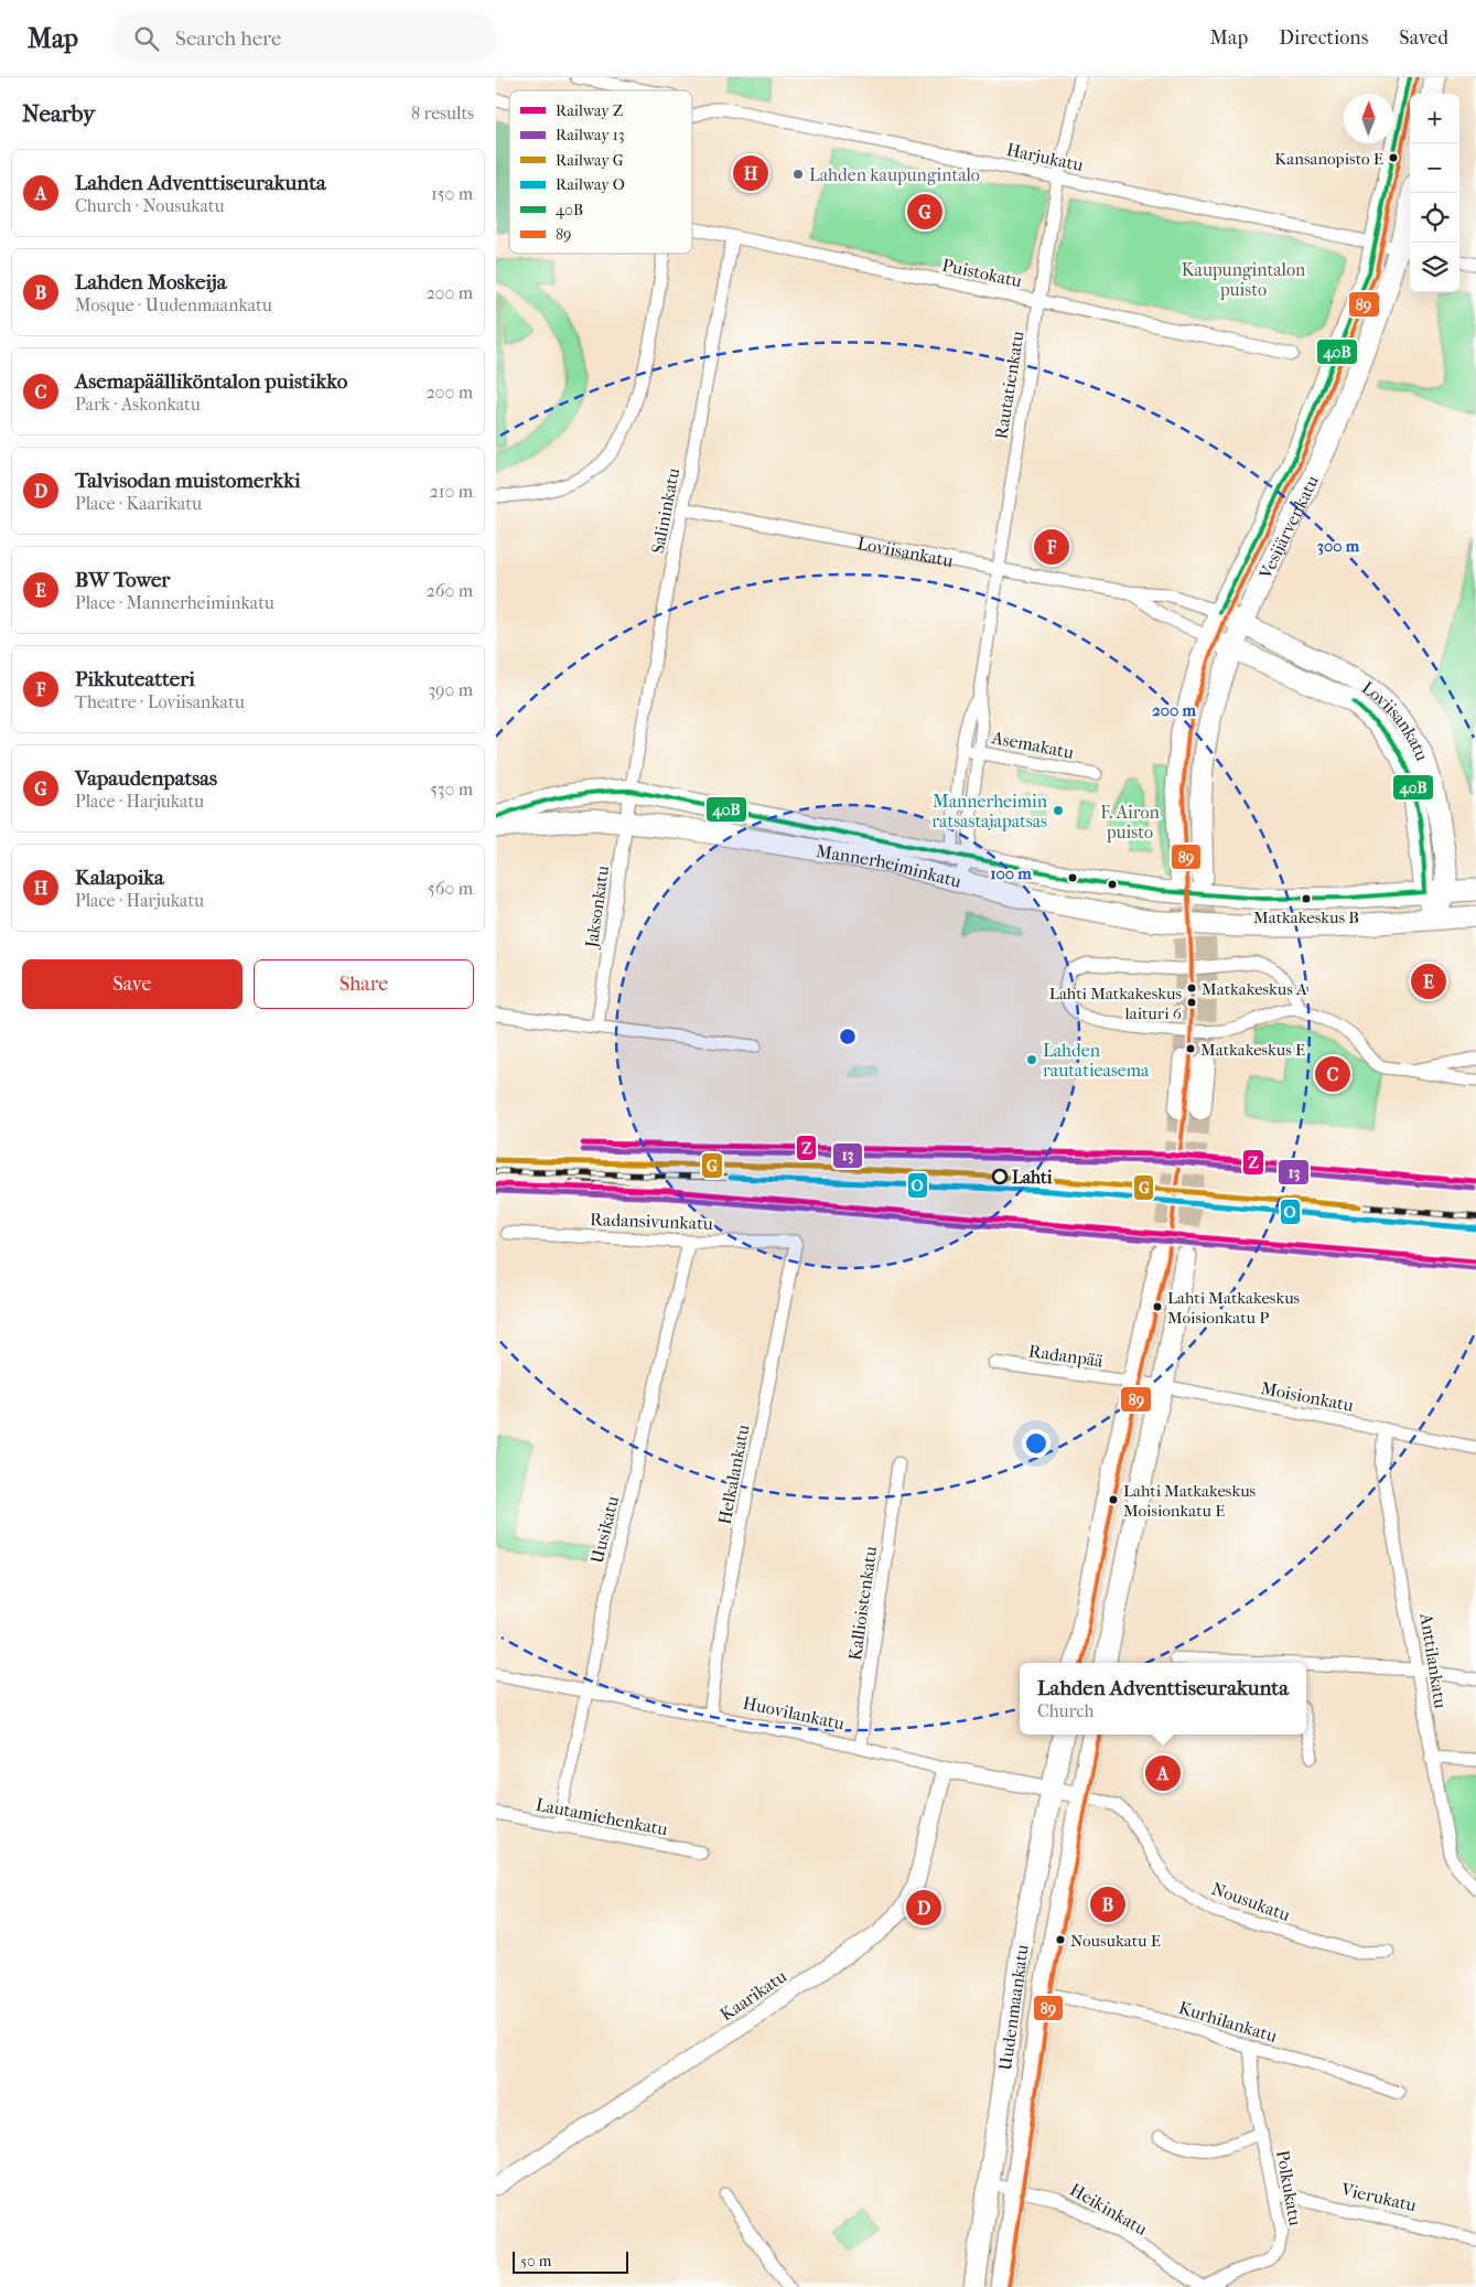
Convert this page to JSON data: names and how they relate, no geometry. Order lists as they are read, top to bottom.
{
  "streets": {
    "main road": [
      "Vesijärvenkatu",
      "Loviisankatu",
      "Mannerheiminkatu",
      "Uudenmaankatu"
    ],
    "street": [
      "Harjukatu",
      "Puistokatu",
      "Rautatienkatu",
      "Salininkatu",
      "Asemakatu",
      "Jaksonkatu",
      "Radansivunkatu",
      "Radanpää",
      "Moisionkatu",
      "Helkalankatu",
      "Uusikatu",
      "Kallioistenkatu",
      "Anttilankatu",
      "Huovilankatu",
      "Lautamiehenkatu",
      "Nousukatu",
      "Kaarikatu",
      "Kurhilankatu",
      "Polkukatu",
      "Vierukatu",
      "Heikinkatu"
    ]
  },
  "crossings": [
    ["Harjukatu", "Rautatienkatu"],
    ["Harjukatu", "Vesijärvenkatu"],
    ["Puistokatu", "Rautatienkatu"],
    ["Puistokatu", "Salininkatu"],
    ["Rautatienkatu", "Loviisankatu"],
    ["Rautatienkatu", "Asemakatu"],
    ["Rautatienkatu", "Mannerheiminkatu"],
    ["Salininkatu", "Loviisankatu"],
    ["Salininkatu", "Mannerheiminkatu"],
    ["Salininkatu", "Jaksonkatu"],
    ["Vesijärvenkatu", "Loviisankatu"],
    ["Loviisankatu", "Mannerheiminkatu"],
    ["Mannerheiminkatu", "Jaksonkatu"],
    ["Radansivunkatu", "Helkalankatu"],
    ["Radansivunkatu", "Uusikatu"],
    ["Radanpää", "Moisionkatu"],
    ["Moisionkatu", "Anttilankatu"],
    ["Helkalankatu", "Huovilankatu"],
    ["Uusikatu", "Huovilankatu"],
    ["Uusikatu", "Lautamiehenkatu"],
    ["Kallioistenkatu", "Huovilankatu"],
    ["Huovilankatu", "Nousukatu"],
    ["Huovilankatu", "Kaarikatu"],
    ["Huovilankatu", "Uudenmaankatu"],
    ["Nousukatu", "Uudenmaankatu"],
    ["Uudenmaankatu", "Kurhilankatu"],
    ["Uudenmaankatu", "Heikinkatu"],
    ["Kurhilankatu", "Polkukatu"],
    ["Polkukatu", "Vierukatu"],
    ["Polkukatu", "Heikinkatu"]
  ],
  "parks": ["Kaupungintalon puisto", "F. Airon puisto"],
  "places": [
    "Kansanopisto E",
    "Lahden kaupungintalo",
    "Mannerheimin ratsastajapatsas",
    "Matkakeskus B",
    "Matkakeskus A",
    "Lahti Matkakeskus laituri 6",
    "Matkakeskus E",
    "Lahden rautatieasema",
    "Lahti",
    "Lahti Matkakeskus Moisionkatu P",
    "Lahti Matkakeskus Moisionkatu E",
    "Nousukatu E"
  ],
  "lines": [
    "transit line 40B",
    "transit line 89",
    "rail line Z",
    "rail line 13",
    "rail line G",
    "rail line O"
  ],
  "legend": [
    "Railway Z",
    "Railway 13",
    "Railway G",
    "Railway O",
    "40B",
    "89"
  ],
  "scale_bar": "50 m",
  "north": "top",
  "page": {
    "header": "Map",
    "search": "Search here",
    "nav": ["Map", "Directions", "Saved"],
    "heading": ["Nearby", "8 results"],
    "map_buttons": ["+", "−"],
    "list": [
      {
        "mark": "A",
        "name": "Lahden Adventtiseurakunta",
        "note": "Church · Nousukatu",
        "value": "150 m"
      },
      {
        "mark": "B",
        "name": "Lahden Moskeija",
        "note": "Mosque · Uudenmaankatu",
        "value": "200 m"
      },
      {
        "mark": "C",
        "name": "Asemapäälliköntalon puistikko",
        "note": "Park · Askonkatu",
        "value": "200 m"
      },
      {
        "mark": "D",
        "name": "Talvisodan muistomerkki",
        "note": "Place · Kaarikatu",
        "value": "210 m"
      },
      {
        "mark": "E",
        "name": "BW Tower",
        "note": "Place · Mannerheiminkatu",
        "value": "260 m"
      },
      {
        "mark": "F",
        "name": "Pikkuteatteri",
        "note": "Theatre · Loviisankatu",
        "value": "390 m"
      },
      {
        "mark": "G",
        "name": "Vapaudenpatsas",
        "note": "Place · Harjukatu",
        "value": "530 m"
      },
      {
        "mark": "H",
        "name": "Kalapoika",
        "note": "Place · Harjukatu",
        "value": "560 m"
      }
    ],
    "pins": [
      "H",
      "G",
      "F",
      "E",
      "C",
      "A",
      "B",
      "D"
    ],
    "buttons": ["Save", "Share"],
    "popup": ["Lahden Adventtiseurakunta", "Church"],
    "scale": "50 m"
  },
  "rings": ["300 m", "200 m", "100 m"]
}
